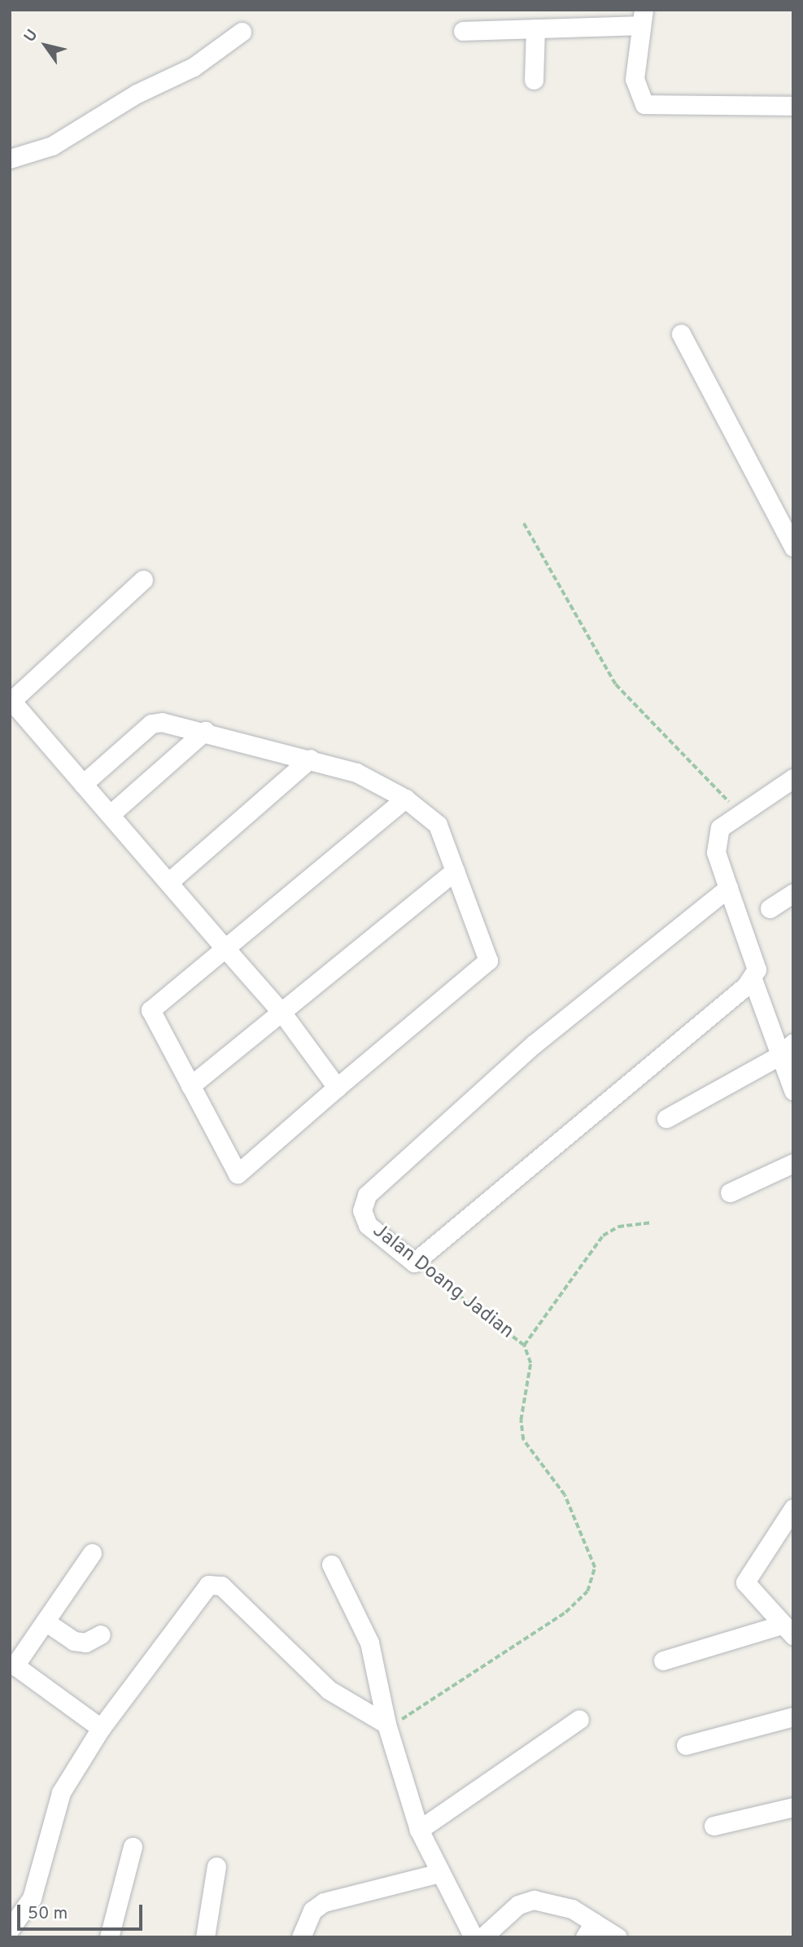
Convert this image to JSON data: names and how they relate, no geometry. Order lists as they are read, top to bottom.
{
  "streets": {
    "street": ["Jalan Doang Jadian"]
  },
  "scale_bar": "50 m",
  "north": "top left"
}
